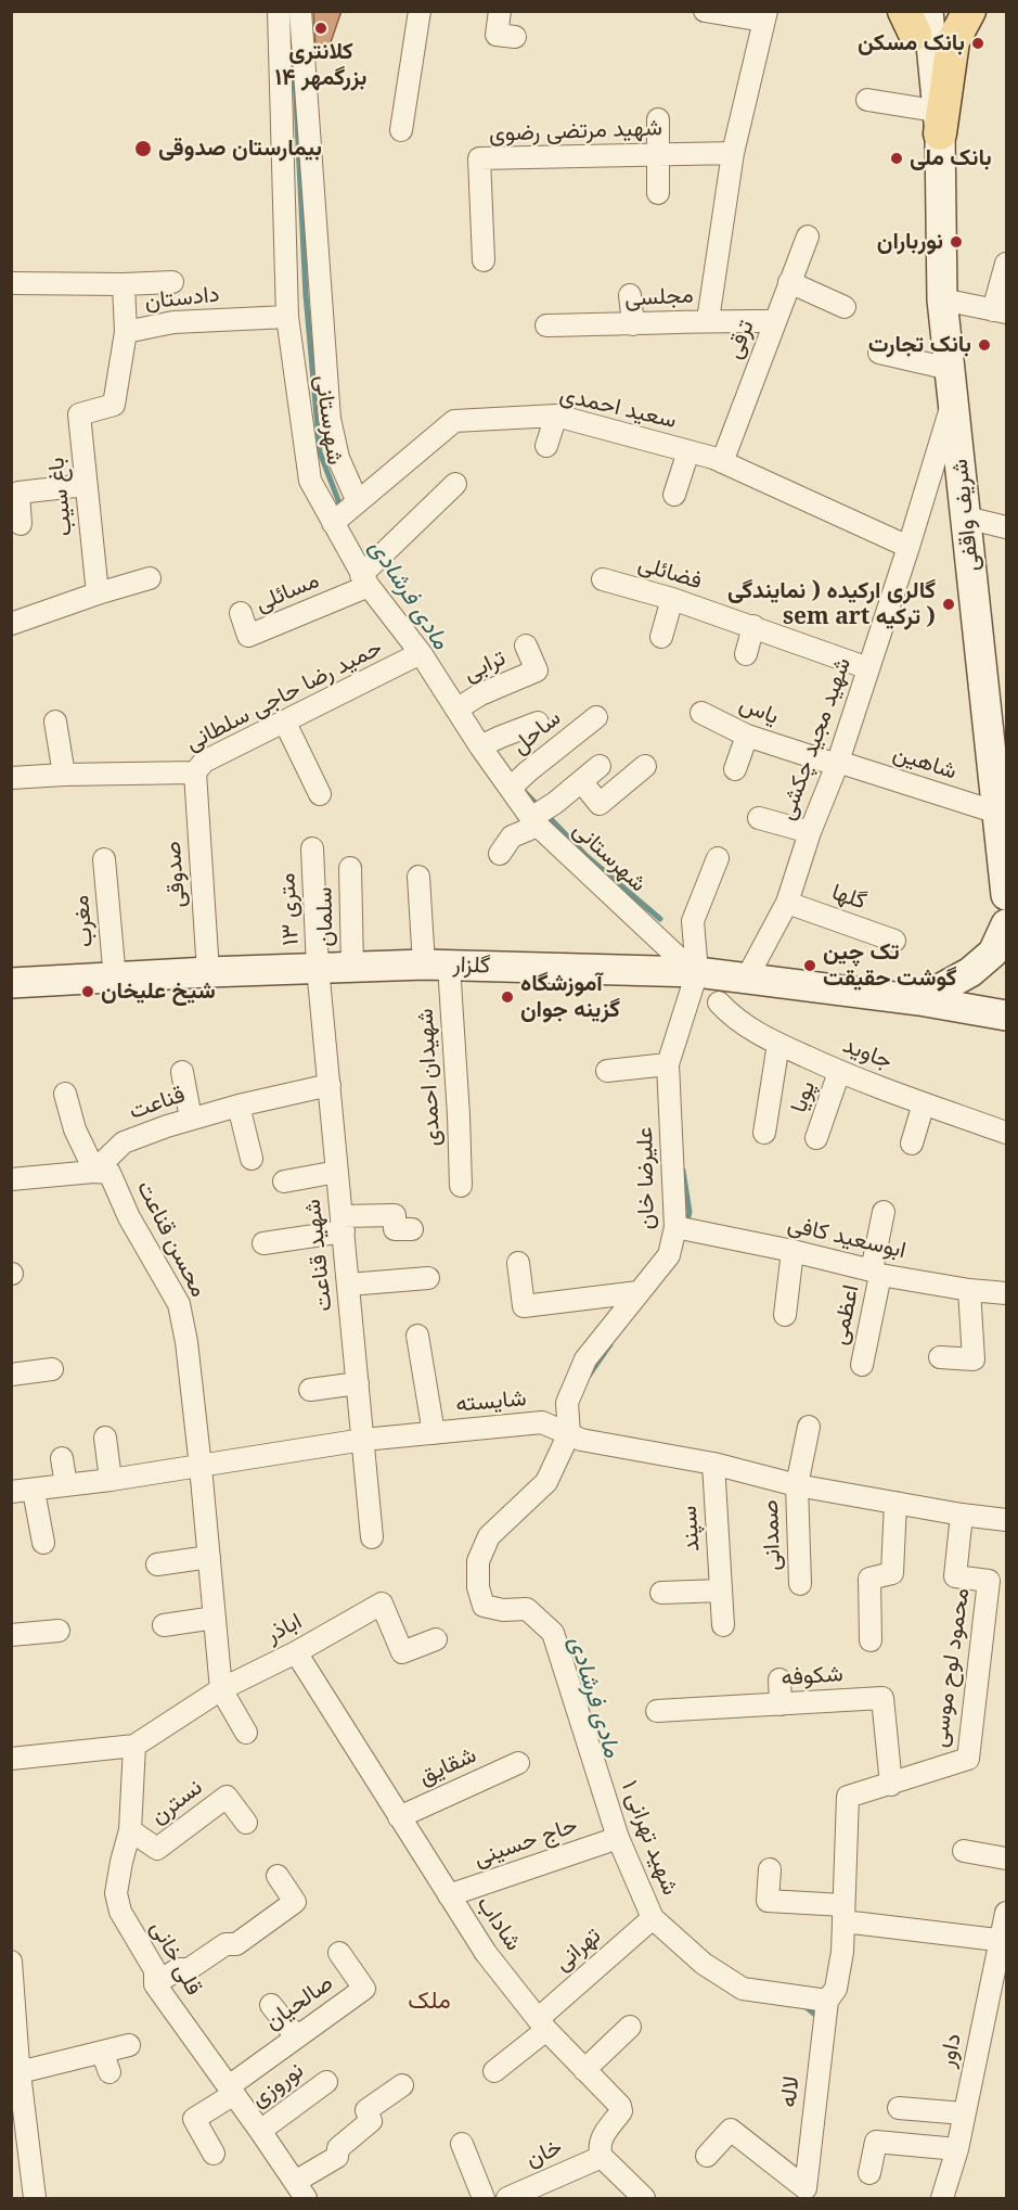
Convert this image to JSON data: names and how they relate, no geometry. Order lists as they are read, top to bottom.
{
  "streets": {
    "main road": ["شریف واقفی", "گلزار"],
    "street": [
      "شهید مرتضی رضوی",
      "مجلسی",
      "دادستان",
      "ترقی",
      "سعید احمدی",
      "شهرستانی",
      "باغ سیب",
      "فضائلی",
      "مسائلی",
      "ترابی",
      "حمید رضا حاجی سلطانی",
      "یاس",
      "ساحل",
      "شهید مجید چکشی",
      "شاهین",
      "صدوقی",
      "گلها",
      "۱۳ متری",
      "سلمان",
      "مغرب",
      "جاوید",
      "شهیدان احمدی",
      "پویا",
      "قناعت",
      "علیرضا خان",
      "ابوسعید کافی",
      "محسن قناعت",
      "شهید قناعت",
      "اعظمی",
      "شایسته",
      "سپند",
      "صمدانی",
      "اباذر",
      "محمود لوح موسی",
      "شکوفه",
      "شقایق",
      "نسترن",
      "شهید تهرانی ۱",
      "حاج حسینی",
      "شاداب",
      "تهرانی",
      "قلی خانی",
      "صالحیان",
      "داور",
      "نوروزی",
      "لاله",
      "خان"
    ]
  },
  "crossings": [
    ["مجلسی", "ترقی"],
    ["دادستان", "شهرستانی"],
    ["دادستان", "باغ سیب"],
    ["ترقی", "سعید احمدی"],
    ["سعید احمدی", "شهرستانی"],
    ["سعید احمدی", "شهید مجید چکشی"],
    ["شهرستانی", "مسائلی"],
    ["شهرستانی", "ترابی"],
    ["شهرستانی", "حمید رضا حاجی سلطانی"],
    ["شهرستانی", "ساحل"],
    ["شهرستانی", "گلزار"],
    ["شهرستانی", "علیرضا خان"],
    ["شریف واقفی", "شهید مجید چکشی"],
    ["شریف واقفی", "شاهین"],
    ["فضائلی", "شهید مجید چکشی"],
    ["حمید رضا حاجی سلطانی", "صدوقی"],
    ["یاس", "شهید مجید چکشی"],
    ["یاس", "شاهین"],
    ["شهید مجید چکشی", "شاهین"],
    ["شهید مجید چکشی", "گلها"],
    ["شهید مجید چکشی", "گلزار"],
    ["صدوقی", "گلزار"],
    ["۱۳ متری", "گلزار"],
    ["۱۳ متری", "شهید قناعت"],
    ["سلمان", "گلزار"],
    ["مغرب", "گلزار"],
    ["گلزار", "شهیدان احمدی"],
    ["گلزار", "علیرضا خان"],
    ["گلزار", "شهید قناعت"],
    ["جاوید", "پویا"],
    ["قناعت", "محسن قناعت"],
    ["قناعت", "شهید قناعت"],
    ["علیرضا خان", "ابوسعید کافی"],
    ["علیرضا خان", "شایسته"],
    ["علیرضا خان", "شهید تهرانی ۱"],
    ["ابوسعید کافی", "اعظمی"],
    ["محسن قناعت", "شایسته"],
    ["شهید قناعت", "شایسته"],
    ["شایسته", "سپند"],
    ["شایسته", "صمدانی"],
    ["شایسته", "محمود لوح موسی"],
    ["شایسته", "شهید تهرانی ۱"],
    ["اباذر", "شاداب"],
    ["اباذر", "قلی خانی"],
    ["محمود لوح موسی", "شکوفه"],
    ["محمود لوح موسی", "شهید تهرانی ۱"],
    ["محمود لوح موسی", "لاله"],
    ["شقایق", "شاداب"],
    ["نسترن", "قلی خانی"],
    ["شهید تهرانی ۱", "حاج حسینی"],
    ["شهید تهرانی ۱", "تهرانی"],
    ["شهید تهرانی ۱", "لاله"],
    ["حاج حسینی", "شاداب"],
    ["شاداب", "تهرانی"],
    ["شاداب", "خان"],
    ["قلی خانی", "صالحیان"],
    ["قلی خانی", "نوروزی"]
  ],
  "districts": ["ملک"],
  "water": ["مادی فرشادی"],
  "places": [
    "کلانتری ۱۴ بزرگمهر",
    "بانک مسکن",
    "بیمارستان صدوقی",
    "بانک ملی",
    "نورباران",
    "بانک تجارت",
    "گالری ارکیده ( نمایندگی sem art ترکیه )",
    "تک چین گوشت حقیقت",
    "شیخ علیخان",
    "آموزشگاه گزینه جوان"
  ]
}
